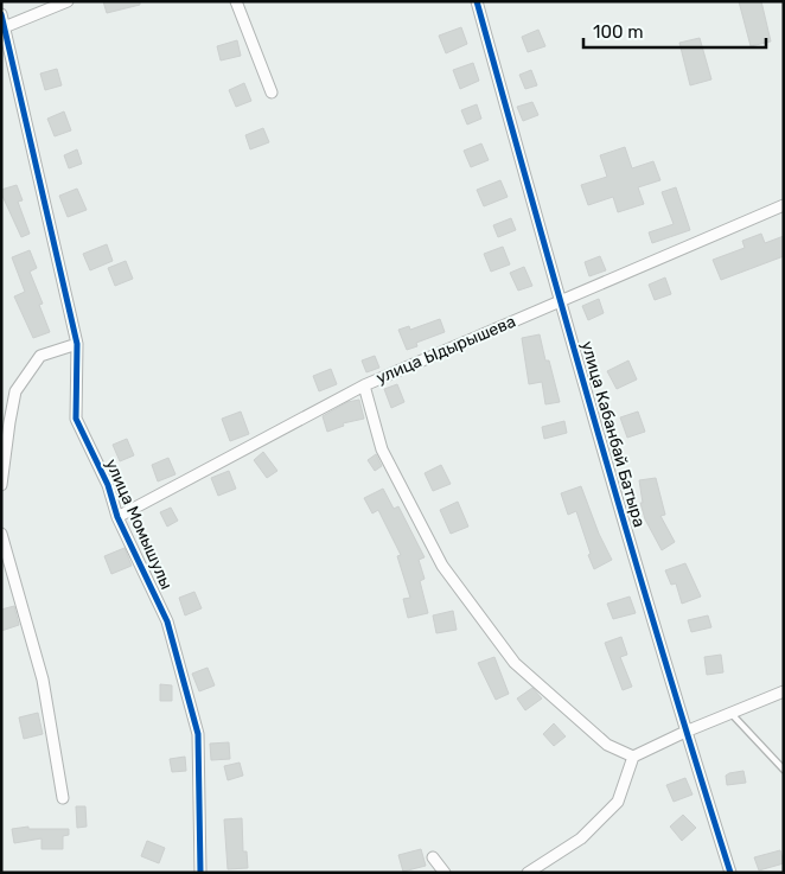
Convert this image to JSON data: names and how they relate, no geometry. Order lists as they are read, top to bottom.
{
  "streets": {
    "street": ["улица Ыдырышева", "улица Кабанбай Батыра", "улица Момышулы"]
  },
  "crossings": [
    ["улица Ыдырышева", "улица Кабанбай Батыра"],
    ["улица Ыдырышева", "улица Момышулы"]
  ],
  "scale_bar": "100 m"
}
